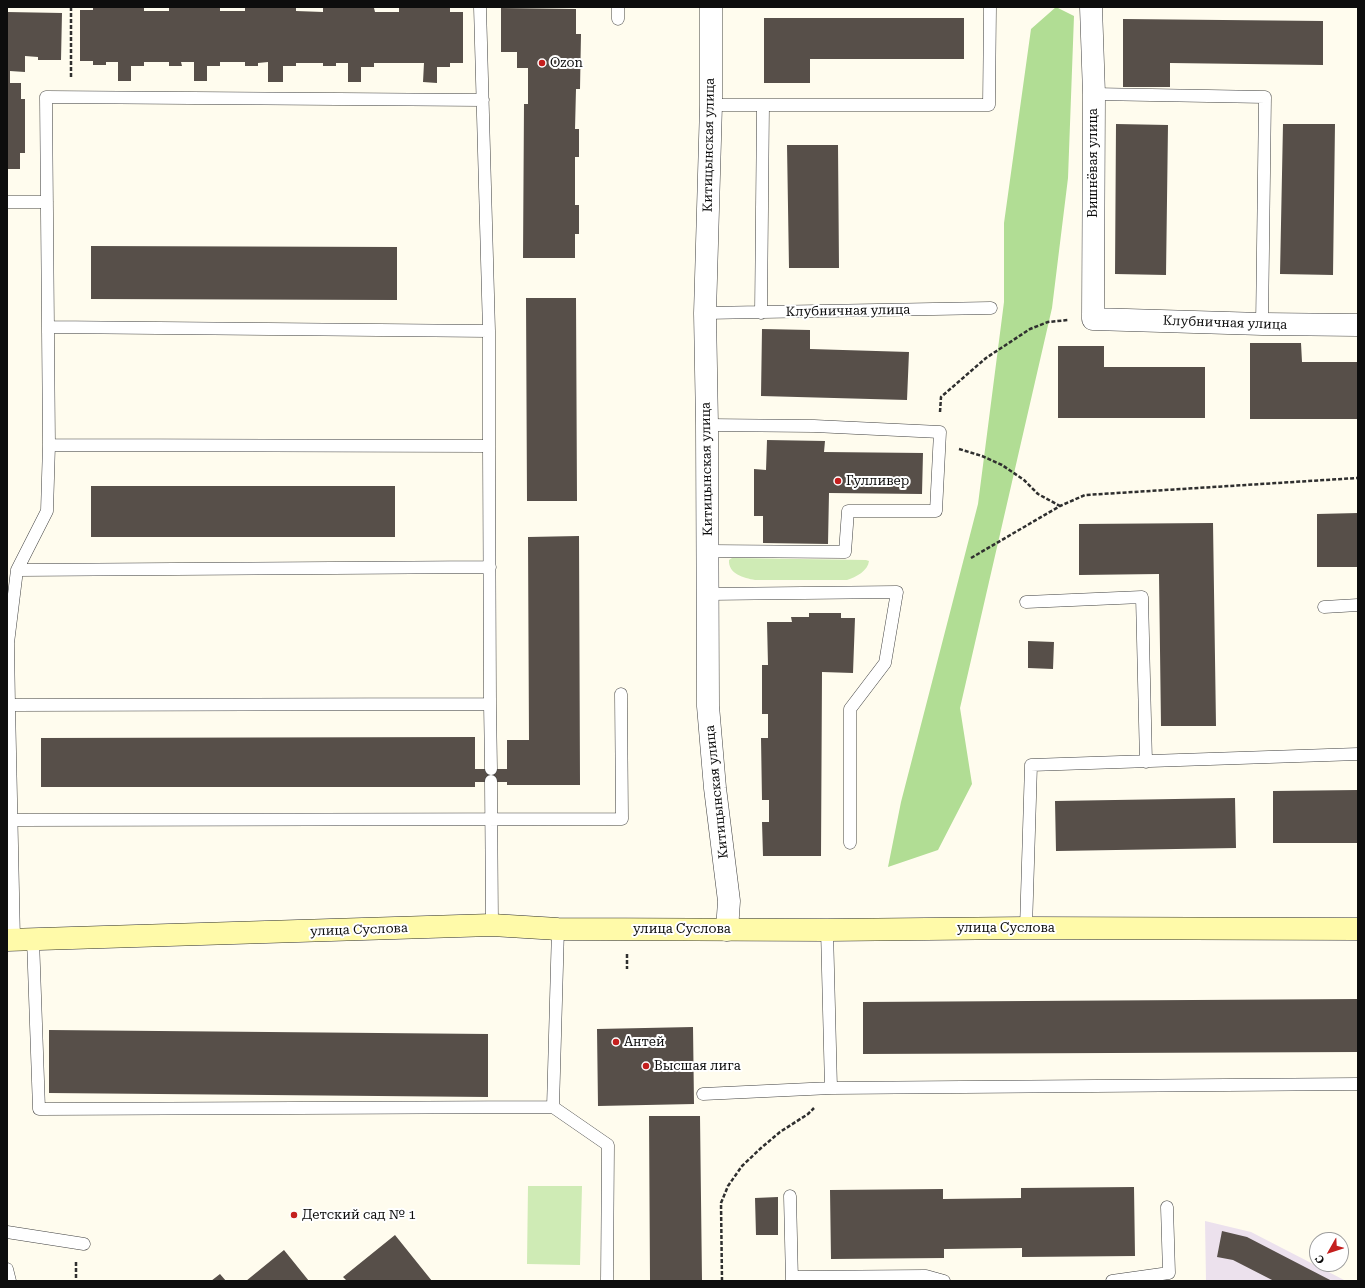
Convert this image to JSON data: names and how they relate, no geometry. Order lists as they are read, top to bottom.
{
  "streets": {
    "street": [
      "Китицынская улица",
      "Вишнёвая улица",
      "Клубничная улица",
      "улица Суслова"
    ]
  },
  "crossings": [
    ["Китицынская улица", "Клубничная улица"],
    ["Китицынская улица", "улица Суслова"],
    ["Вишнёвая улица", "Клубничная улица"]
  ],
  "places": [
    "Ozon",
    "Гулливер",
    "Антей",
    "Высшая лига",
    "Детский сад № 1"
  ],
  "north": "bottom left"
}
